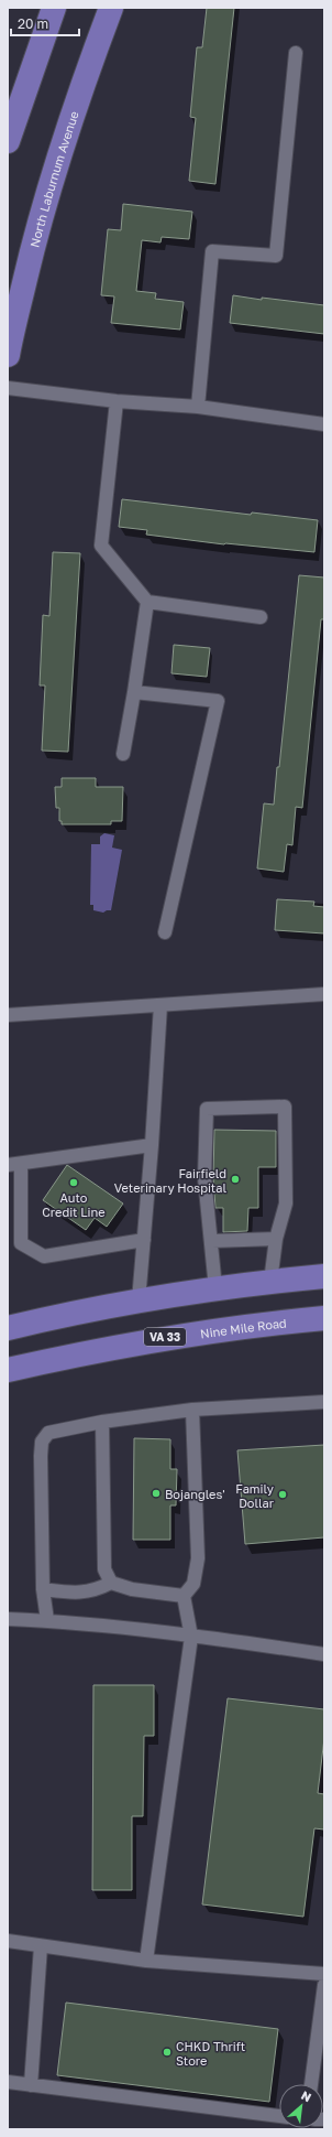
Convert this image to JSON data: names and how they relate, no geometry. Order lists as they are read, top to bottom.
{
  "streets": {
    "main road": ["North Laburnum Avenue", "Nine Mile Road", "VA 33"]
  },
  "places": [
    "Fairfield Veterinary Hospital",
    "Auto Credit Line",
    "Bojangles'",
    "Family Dollar",
    "CHKD Thrift Store"
  ],
  "scale_bar": "20 m",
  "north": "top right"
}
